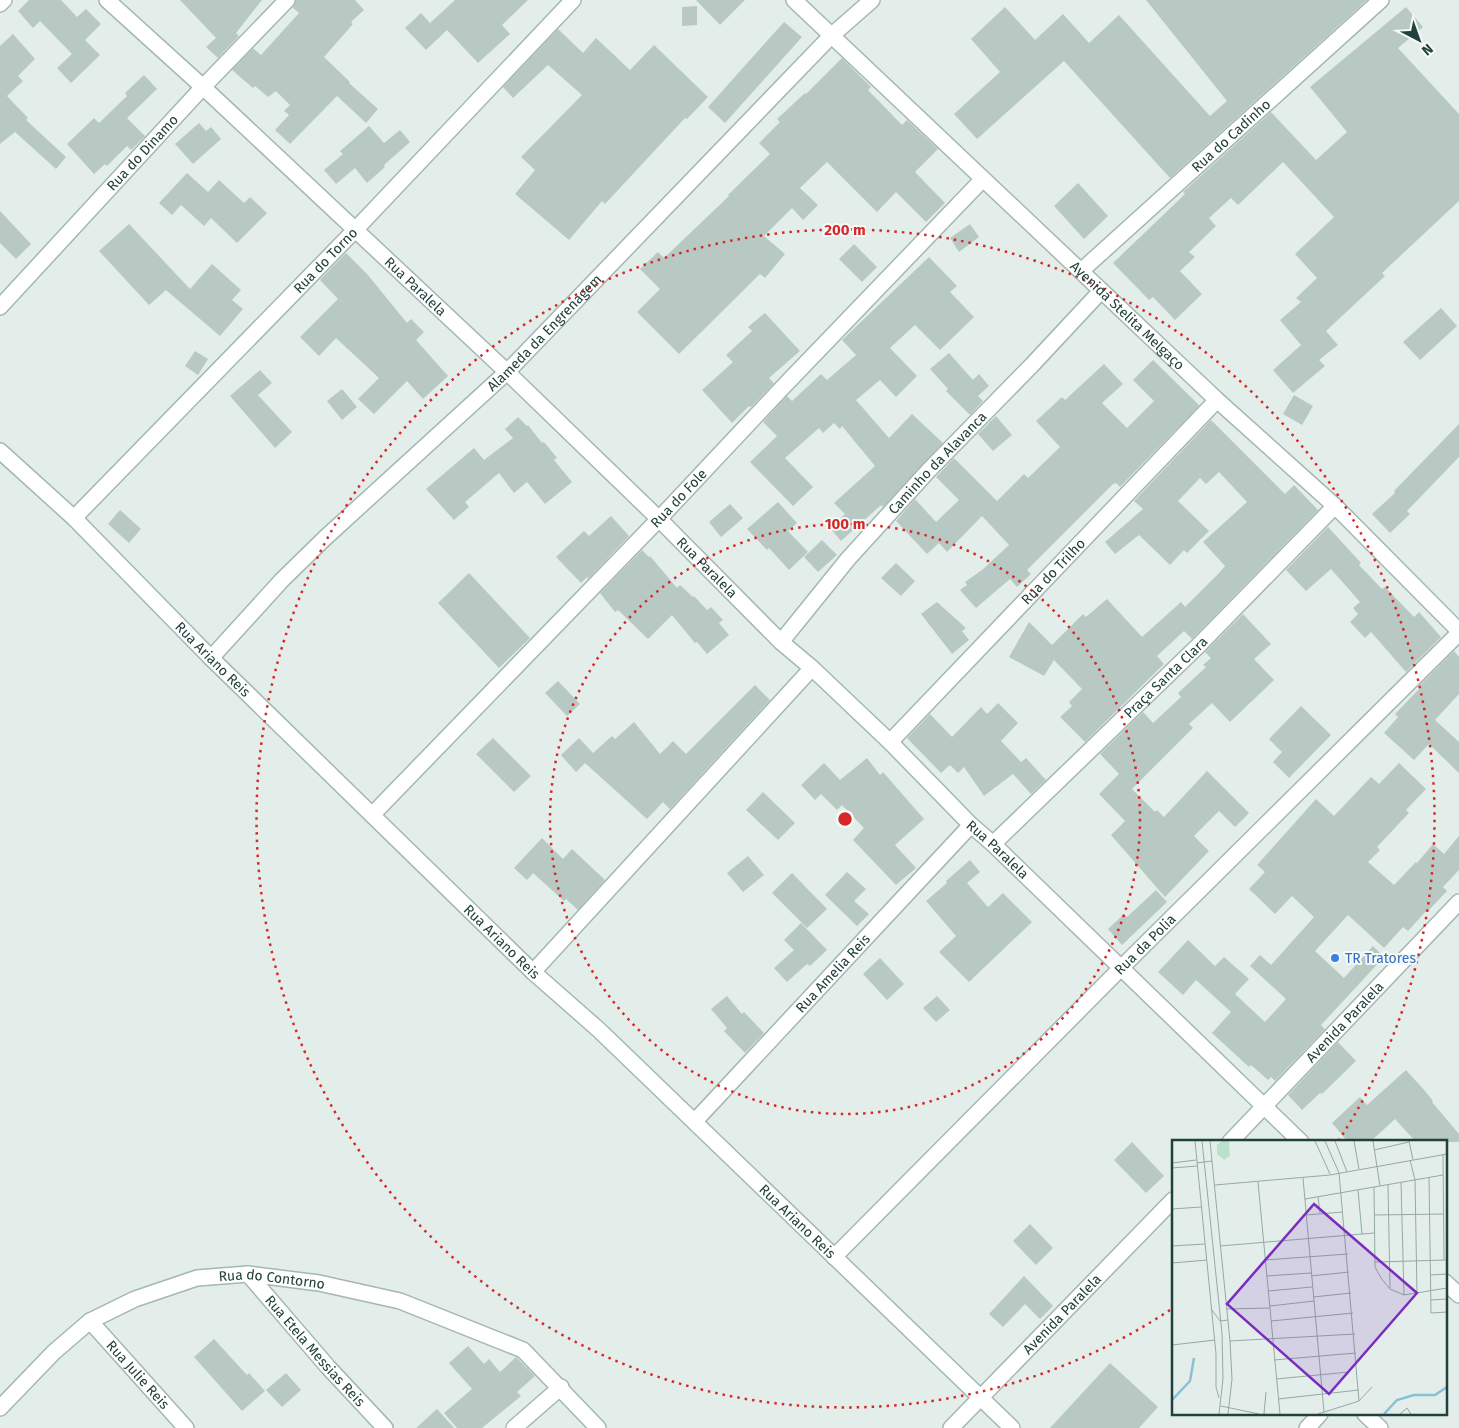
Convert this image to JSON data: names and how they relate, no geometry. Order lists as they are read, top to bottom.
{
  "streets": {
    "street": [
      "Rua do Cadinho",
      "Rua do Dinamo",
      "Rua do Torno",
      "Rua Paralela",
      "Avenida Stelita Melgaço",
      "Alameda da Engrenagem",
      "Caminho da Alavanca",
      "Rua do Fole",
      "Rua do Trilho",
      "Rua Ariano Reis",
      "Praça Santa Clara",
      "Rua da Polia",
      "Rua Amelia Reis",
      "Avenida Paralela",
      "Rua do Contorno",
      "Rua Etela Messias Reis",
      "Rua Julie Reis"
    ]
  },
  "crossings": [
    ["Rua do Cadinho", "Avenida Stelita Melgaço"],
    ["Rua do Dinamo", "Rua Paralela"],
    ["Rua do Torno", "Rua Paralela"],
    ["Rua do Torno", "Rua Ariano Reis"],
    ["Rua Paralela", "Alameda da Engrenagem"],
    ["Rua Paralela", "Caminho da Alavanca"],
    ["Rua Paralela", "Rua do Fole"],
    ["Rua Paralela", "Rua do Trilho"],
    ["Rua Paralela", "Praça Santa Clara"],
    ["Rua Paralela", "Rua da Polia"],
    ["Rua Paralela", "Rua Amelia Reis"],
    ["Rua Paralela", "Avenida Paralela"],
    ["Avenida Stelita Melgaço", "Alameda da Engrenagem"],
    ["Avenida Stelita Melgaço", "Caminho da Alavanca"],
    ["Avenida Stelita Melgaço", "Rua do Fole"],
    ["Avenida Stelita Melgaço", "Rua do Trilho"],
    ["Avenida Stelita Melgaço", "Praça Santa Clara"],
    ["Avenida Stelita Melgaço", "Rua da Polia"],
    ["Alameda da Engrenagem", "Rua Ariano Reis"],
    ["Rua do Fole", "Rua Ariano Reis"],
    ["Rua Ariano Reis", "Rua da Polia"],
    ["Rua Ariano Reis", "Rua Amelia Reis"],
    ["Rua Ariano Reis", "Avenida Paralela"],
    ["Rua do Contorno", "Rua Etela Messias Reis"],
    ["Rua do Contorno", "Rua Julie Reis"]
  ],
  "places": ["TR Tratores"],
  "north": "bottom right",
  "rings": ["200 m", "100 m"]
}
